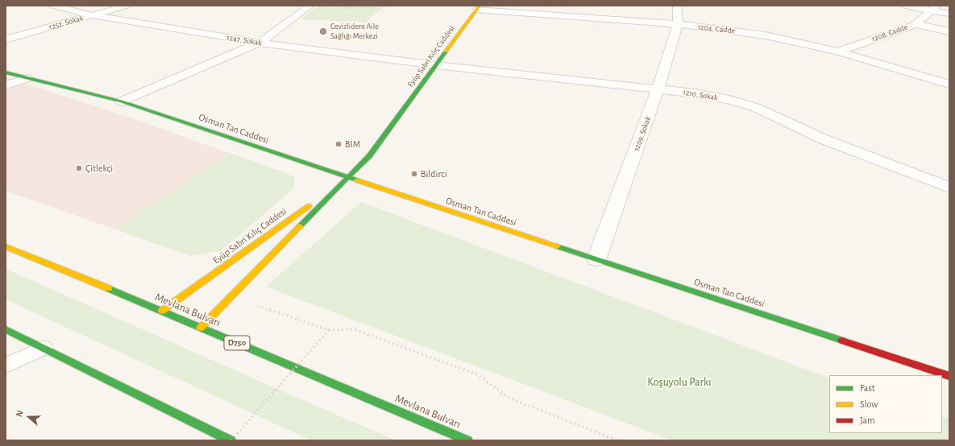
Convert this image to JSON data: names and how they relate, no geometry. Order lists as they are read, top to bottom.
{
  "streets": {
    "main road": [
      "Eyüp Sabri Kılıç Caddesi",
      "Osman Tan Caddesi",
      "Mevlana Bulvarı",
      "D750"
    ],
    "street": [
      "1252. Sokak",
      "1204. Cadde",
      "1208. Cadde",
      "1247. Sokak",
      "1210. Sokak",
      "1209. Sokak"
    ]
  },
  "crossings": [
    ["1252. Sokak", "1247. Sokak"],
    ["1204. Cadde", "1208. Cadde"],
    ["1204. Cadde", "Eyüp Sabri Kılıç Caddesi"],
    ["1204. Cadde", "1209. Sokak"],
    ["1247. Sokak", "Eyüp Sabri Kılıç Caddesi"],
    ["1247. Sokak", "1210. Sokak"],
    ["Eyüp Sabri Kılıç Caddesi", "1210. Sokak"],
    ["Eyüp Sabri Kılıç Caddesi", "Osman Tan Caddesi"],
    ["Eyüp Sabri Kılıç Caddesi", "Mevlana Bulvarı"],
    ["1210. Sokak", "1209. Sokak"],
    ["Osman Tan Caddesi", "1209. Sokak"]
  ],
  "parks": ["Koşuyolu Parkı"],
  "places": [
    "Cevizlidere Aile Sağlığı Merkezi",
    "BİM",
    "Çitlekçi",
    "Bildirci"
  ],
  "legend": ["Fast", "Slow", "Jam"],
  "north": "left"
}
